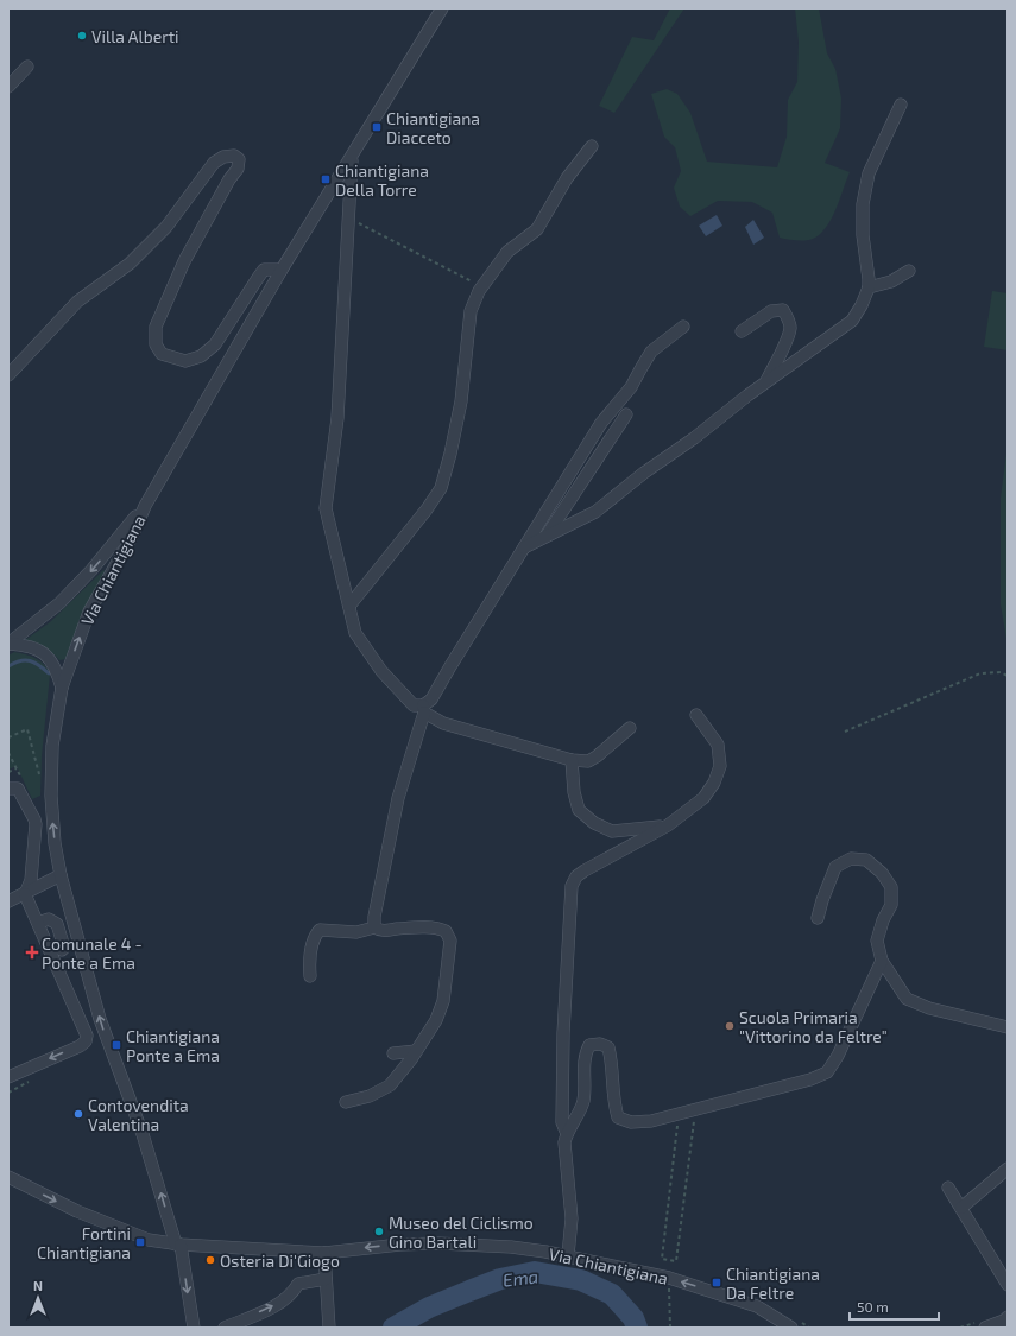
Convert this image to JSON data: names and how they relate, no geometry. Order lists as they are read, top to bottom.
{
  "streets": {
    "street": ["Via Chiantigiana"]
  },
  "water": ["Ema"],
  "places": {
    "other": [
      "Villa Alberti",
      "Scuola Primaria \"Vittorino da Feltre\"",
      "Contovendita Valentina",
      "Museo del Ciclismo Gino Bartali",
      "Osteria Di'Giogo"
    ],
    "transit": [
      "Chiantigiana Diacceto",
      "Chiantigiana Della Torre",
      "Chiantigiana Ponte a Ema",
      "Fortini Chiantigiana",
      "Chiantigiana Da Feltre"
    ],
    "health": ["Comunale 4 - Ponte a Ema"]
  },
  "scale_bar": "50 m",
  "north": "top"
}
